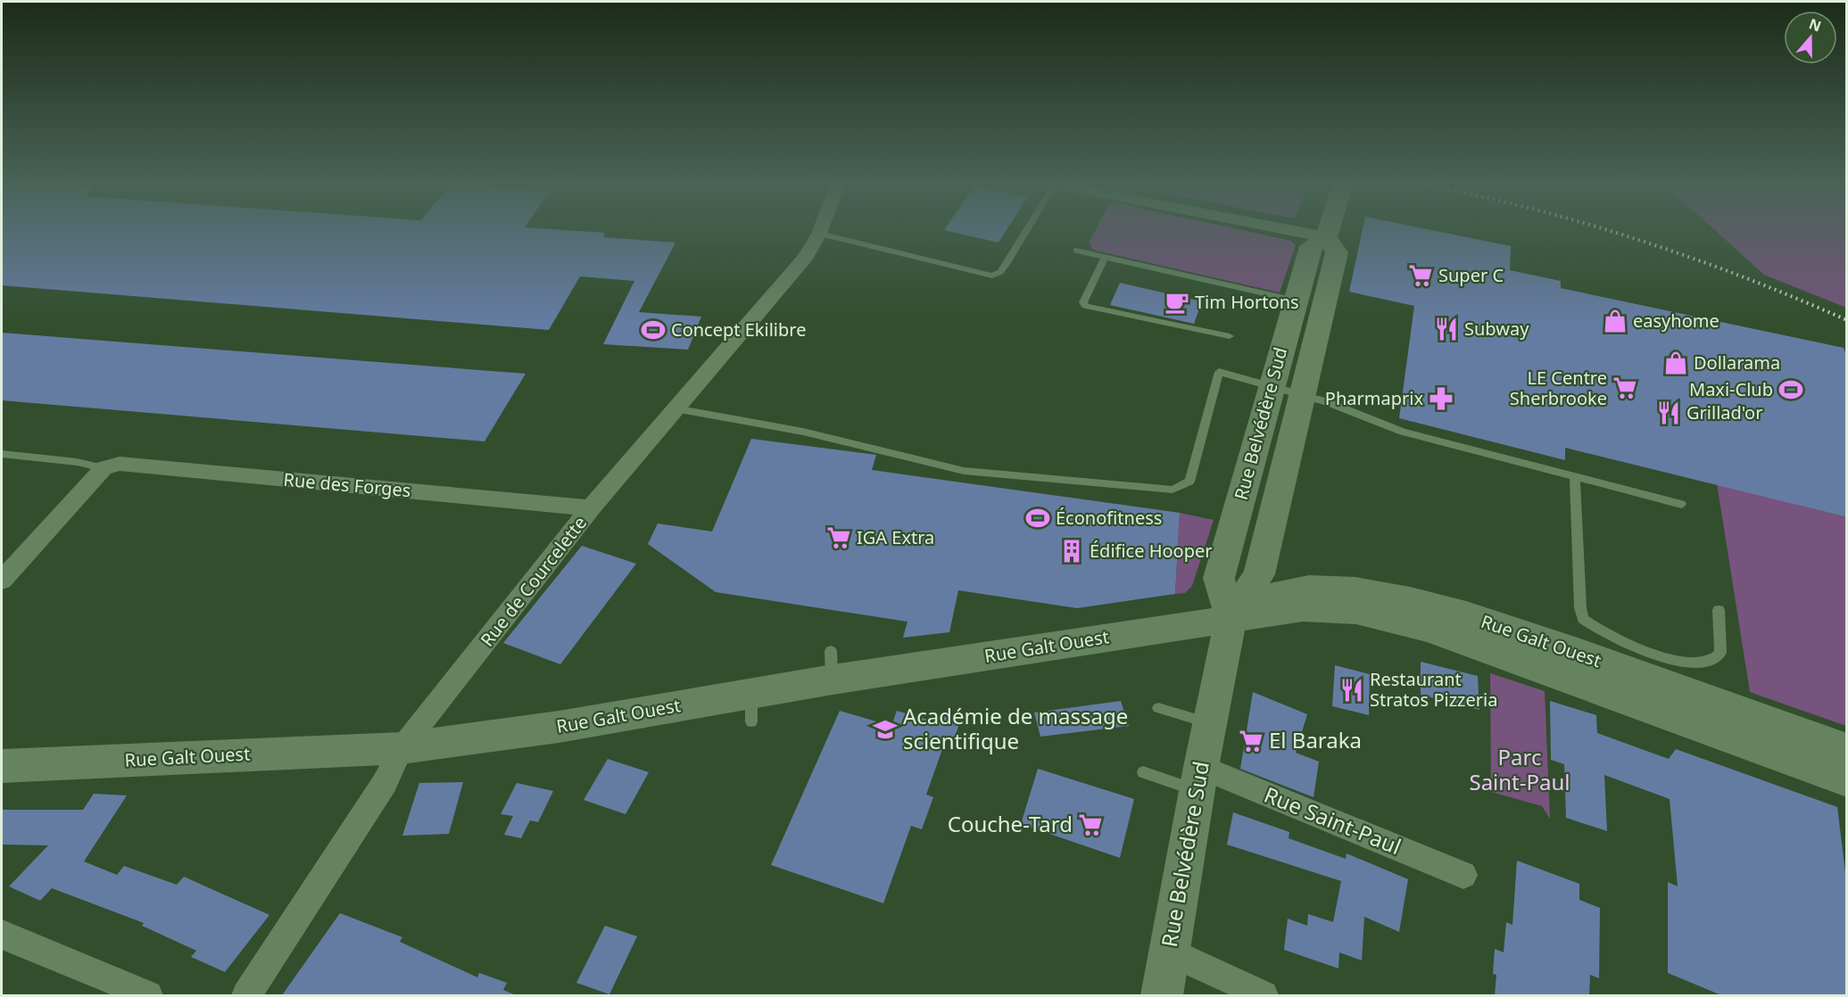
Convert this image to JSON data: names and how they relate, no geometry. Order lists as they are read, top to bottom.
{
  "streets": {
    "main road": ["Rue Belvédère Sud", "Rue Galt Ouest"],
    "street": ["Rue des Forges", "Rue de Courcelette", "Rue Saint-Paul"]
  },
  "crossings": [
    ["Rue Belvédère Sud", "Rue Galt Ouest"],
    ["Rue Belvédère Sud", "Rue Saint-Paul"],
    ["Rue des Forges", "Rue de Courcelette"],
    ["Rue de Courcelette", "Rue Galt Ouest"]
  ],
  "parks": ["Parc Saint-Paul"],
  "places": {
    "supermarket": [
      "Super C",
      "LE Centre Sherbrooke",
      "IGA Extra",
      "El Baraka",
      "Couche-Tard"
    ],
    "cafe": ["Tim Hortons"],
    "shop": ["easyhome", "Dollarama"],
    "restaurant": ["Subway", "Grillad'or", "Restaurant Stratos Pizzeria"],
    "sports": ["Concept Ekilibre", "Maxi-Club", "Éconofitness"],
    "pharmacy": ["Pharmaprix"],
    "building": ["Édifice Hooper"],
    "school or university": ["Académie de massage scientifique"]
  },
  "north": "top"
}
